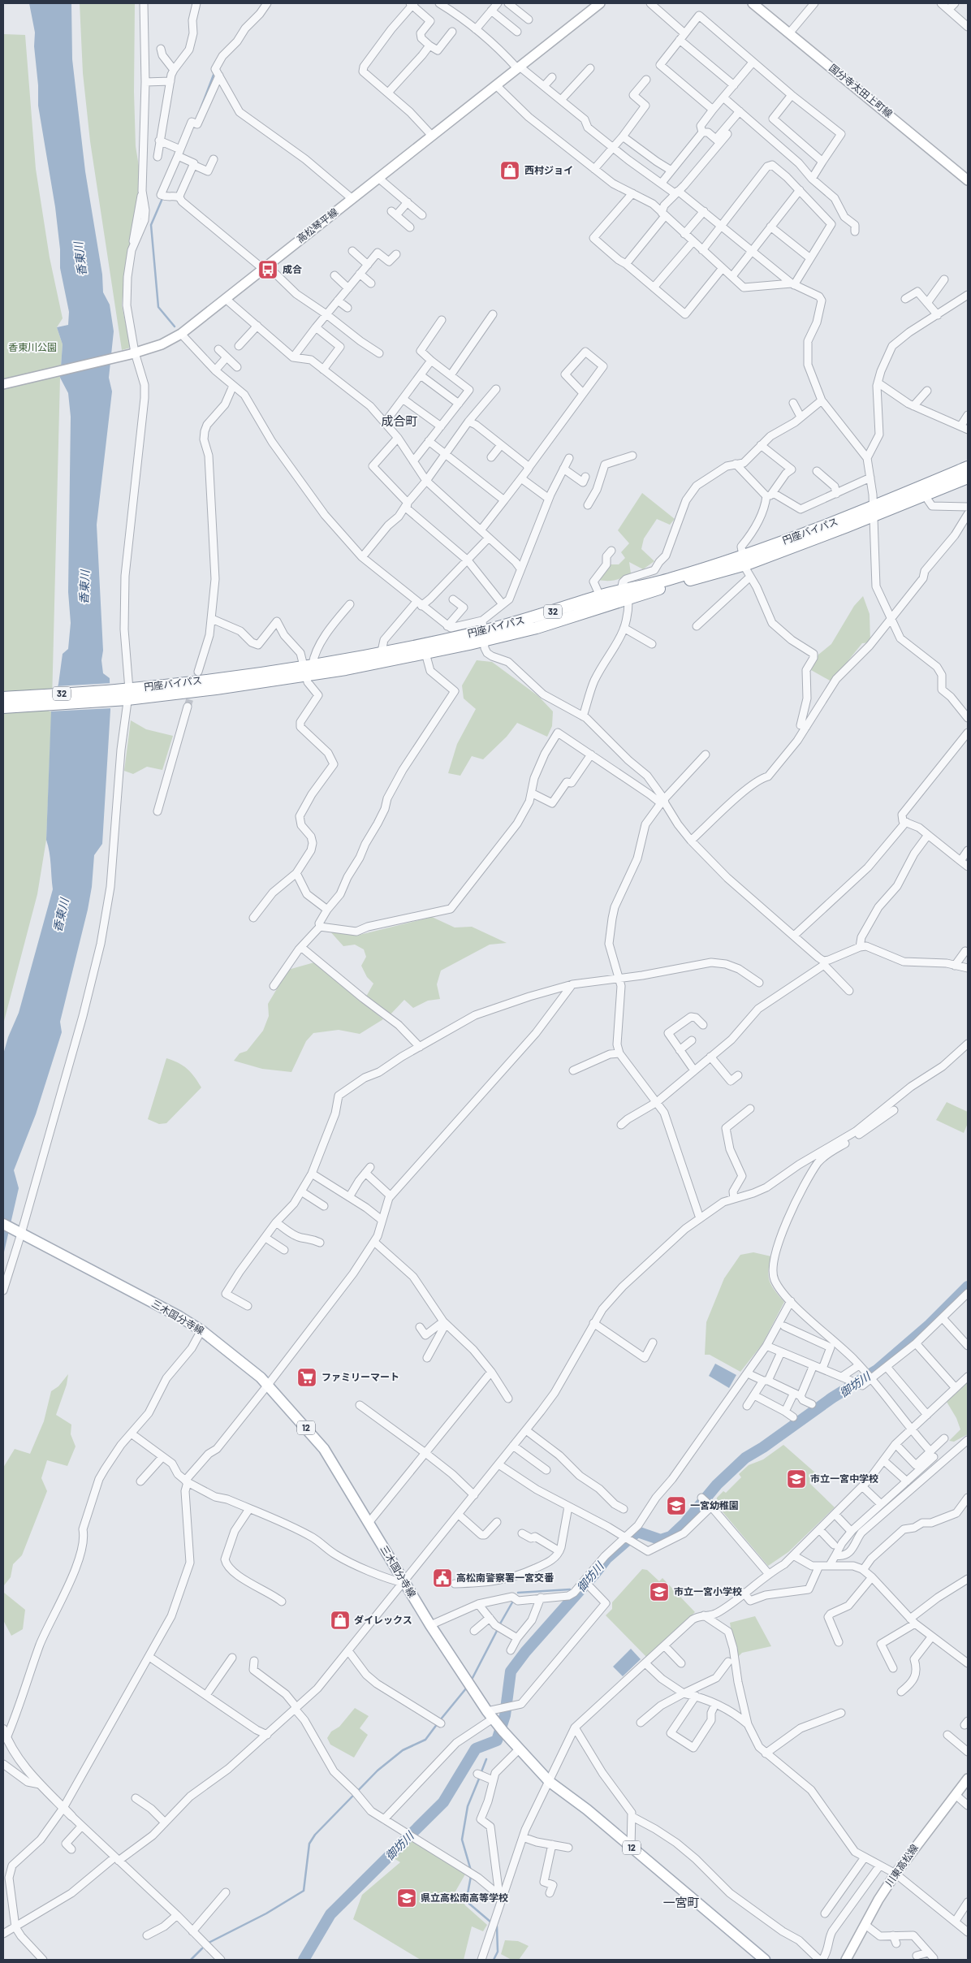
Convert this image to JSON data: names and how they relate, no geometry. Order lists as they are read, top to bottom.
{
  "streets": {
    "highway": ["円座バイパス", "32"],
    "main road": [
      "国分寺太田上町線",
      "高松琴平線",
      "三木国分寺線",
      "12",
      "川東高松線"
    ]
  },
  "districts": ["成合町", "一宮町"],
  "water": ["香東川", "御坊川"],
  "parks": ["香東川公園"],
  "places": {
    "shop": ["西村ジョイ", "ダイレックス"],
    "bus stop": ["成合"],
    "supermarket": ["ファミリーマート"],
    "school or university": [
      "市立一宮中学校",
      "一宮幼稚園",
      "市立一宮小学校",
      "県立高松南高等学校"
    ],
    "public building": ["高松南警察署一宮交番"]
  }
}
